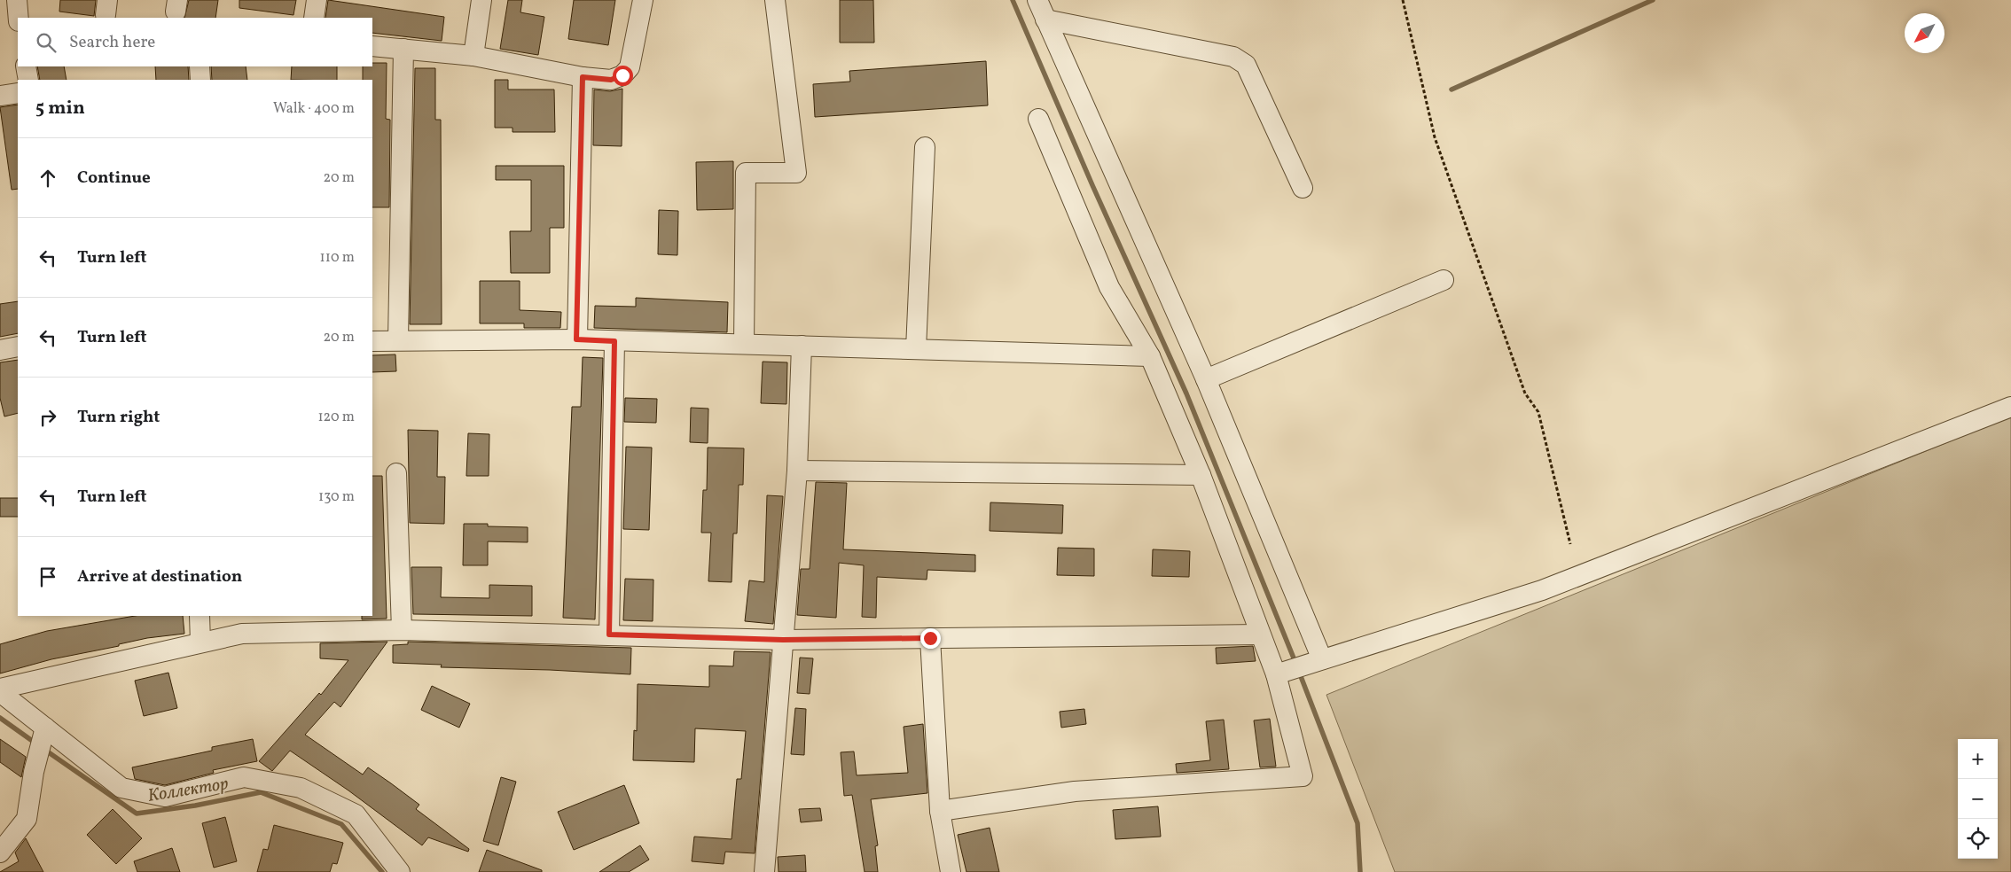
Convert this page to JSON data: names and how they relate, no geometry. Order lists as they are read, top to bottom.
{
  "water": ["Коллектор"],
  "north": "bottom left",
  "page": {
    "search": "Search here",
    "heading": ["5 min", "Walk · 400 m"],
    "list": [
      ["Continue", "20 m"],
      ["Turn left", "110 m"],
      ["Turn left", "20 m"],
      ["Turn right", "120 m"],
      ["Turn left", "130 m"],
      "Arrive at destination"
    ],
    "map_buttons": ["+", "−"]
  }
}
